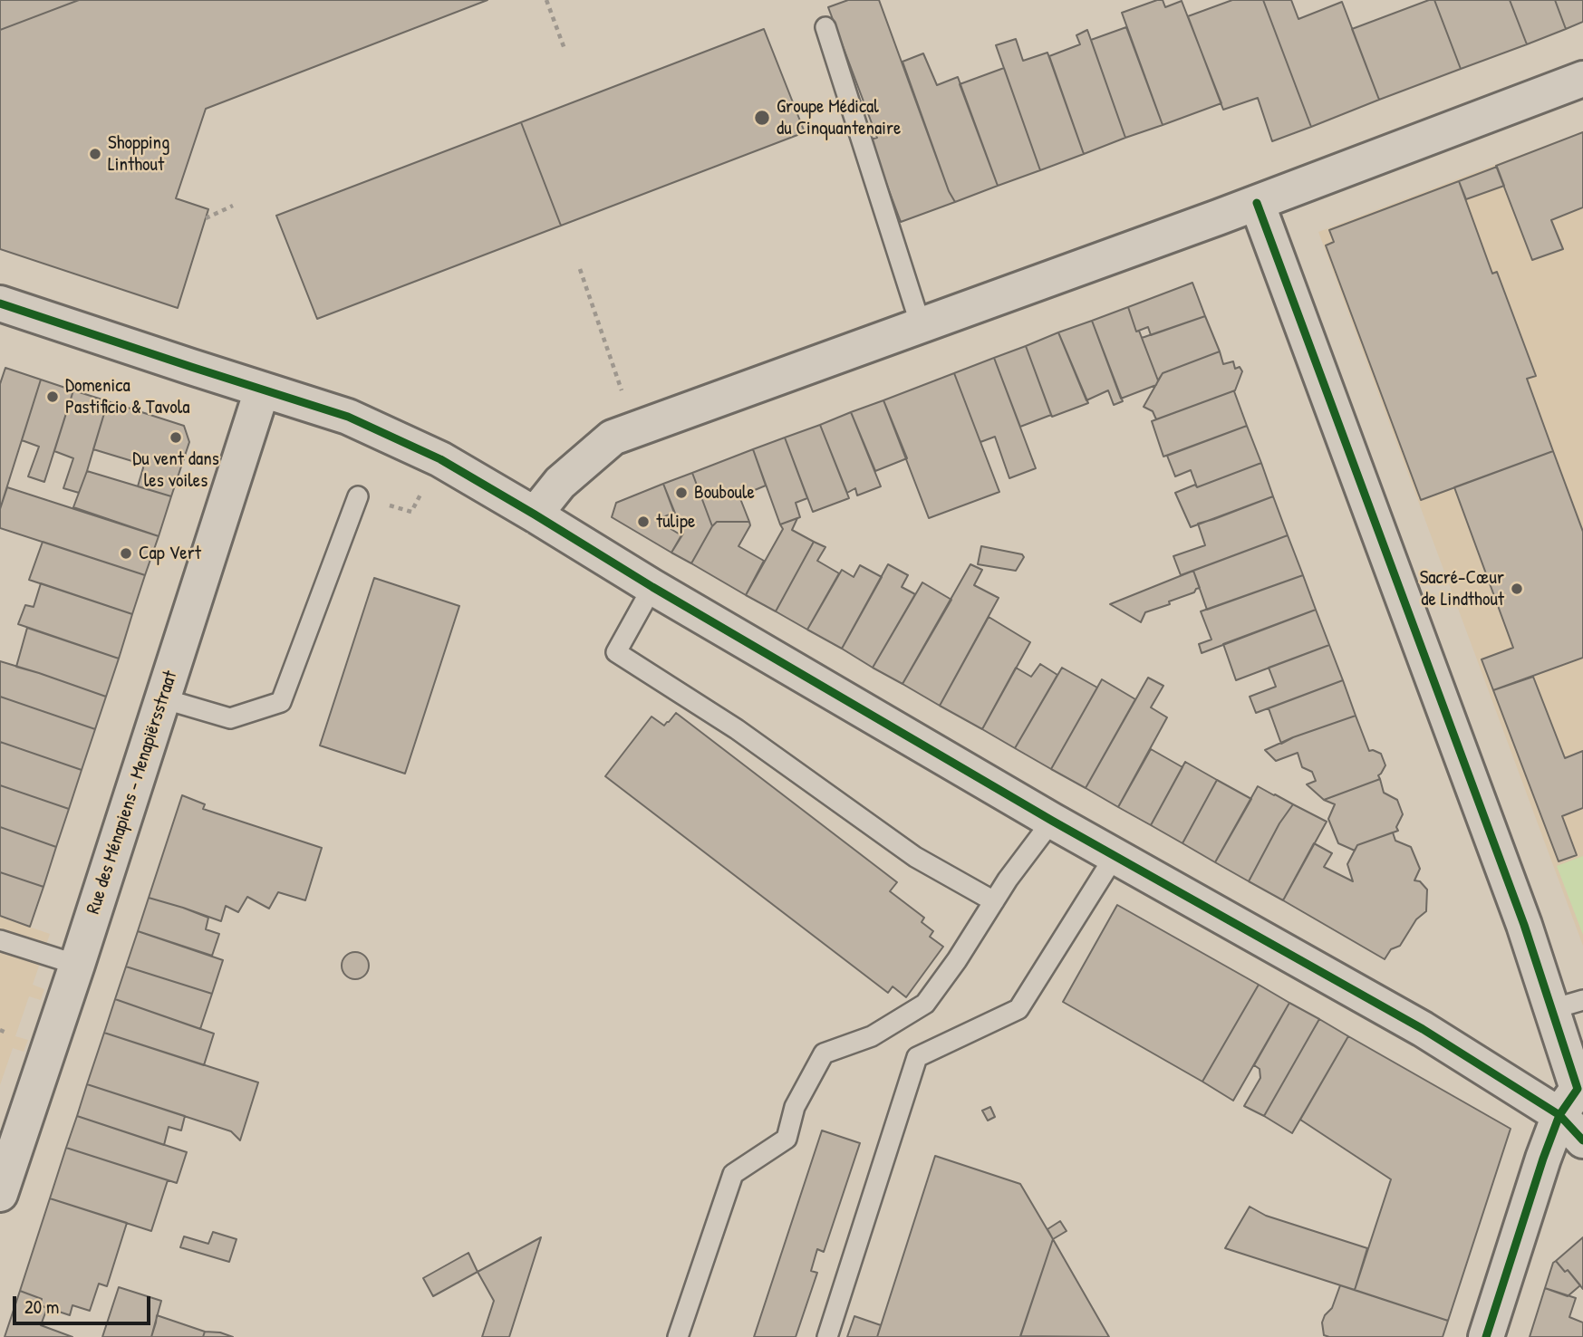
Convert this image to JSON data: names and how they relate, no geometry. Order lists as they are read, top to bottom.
{
  "streets": {
    "street": ["Rue des Ménapiens - Menapiërsstraat"]
  },
  "places": [
    "Groupe Médical du Cinquantenaire",
    "Shopping Linthout",
    "Domenica Pastificio & Tavola",
    "Du vent dans les voiles",
    "Bouboule",
    "tulipe",
    "Cap Vert",
    "Sacré-Cœur de Lindthout"
  ],
  "scale_bar": "20 m"
}
